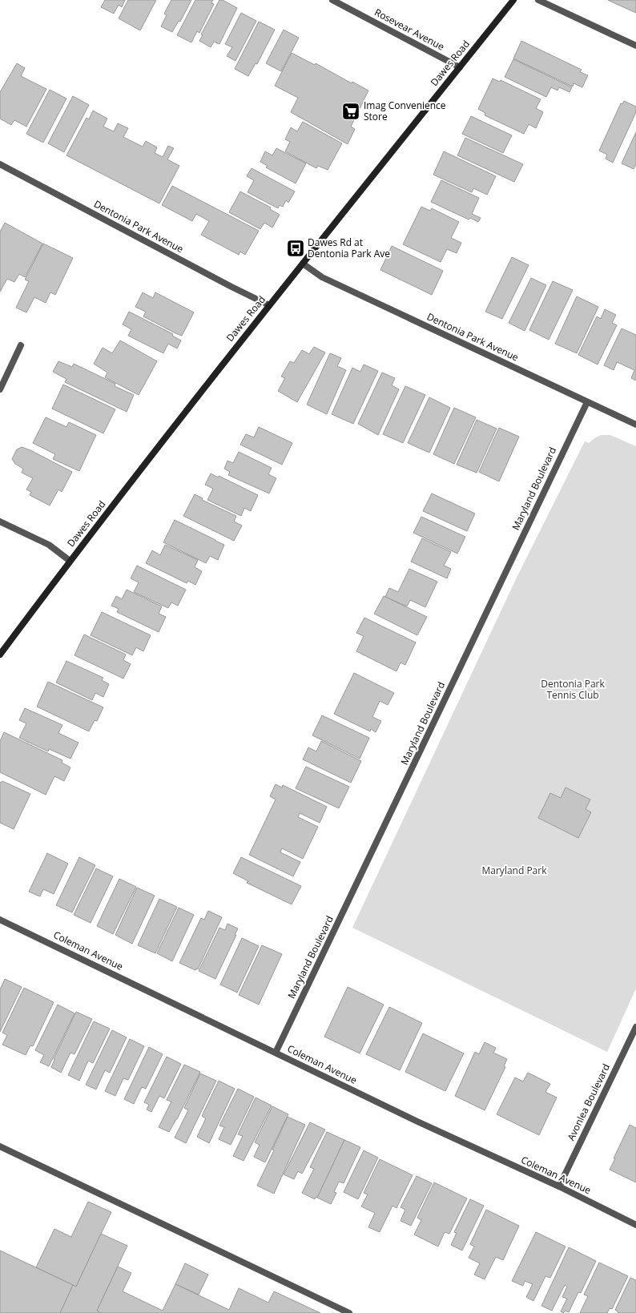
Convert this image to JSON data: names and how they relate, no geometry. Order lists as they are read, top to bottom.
{
  "streets": {
    "street": [
      "Rosevear Avenue",
      "Dawes Road",
      "Dentonia Park Avenue",
      "Maryland Boulevard",
      "Coleman Avenue",
      "Avonlea Boulevard"
    ]
  },
  "crossings": [
    ["Rosevear Avenue", "Dawes Road"],
    ["Dawes Road", "Dentonia Park Avenue"],
    ["Dentonia Park Avenue", "Maryland Boulevard"],
    ["Maryland Boulevard", "Coleman Avenue"],
    ["Coleman Avenue", "Avonlea Boulevard"]
  ],
  "parks": ["Dentonia Park Tennis Club", "Maryland Park"],
  "places": {
    "supermarket": ["Imag Convenience Store"],
    "bus stop": ["Dawes Rd at Dentonia Park Ave"]
  }
}
